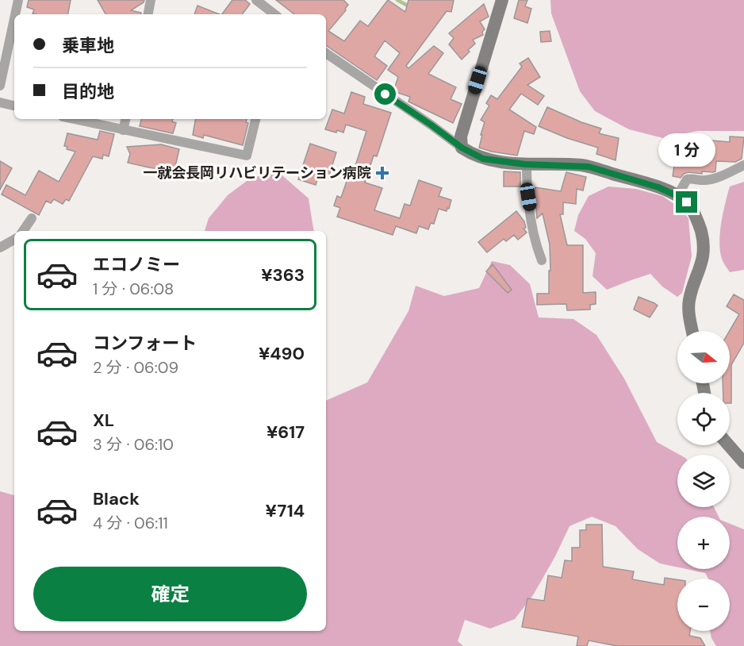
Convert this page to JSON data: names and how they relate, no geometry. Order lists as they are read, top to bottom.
{
  "places": {
    "health": ["一就会長岡リハビリテーション病院"]
  },
  "north": "right",
  "page": {
    "banner": ["乗車地", "目的地"],
    "bubble": "1 分",
    "list": [
      {
        "name": "エコノミー",
        "note": "1 分 · 06:08",
        "value": "¥363"
      },
      {
        "name": "コンフォート",
        "note": "2 分 · 06:09",
        "value": "¥490"
      },
      {
        "name": "XL",
        "note": "3 分 · 06:10",
        "value": "¥617"
      },
      {
        "name": "Black",
        "note": "4 分 · 06:11",
        "value": "¥714"
      }
    ],
    "map_buttons": ["+", "−"],
    "buttons": "確定"
  }
}
